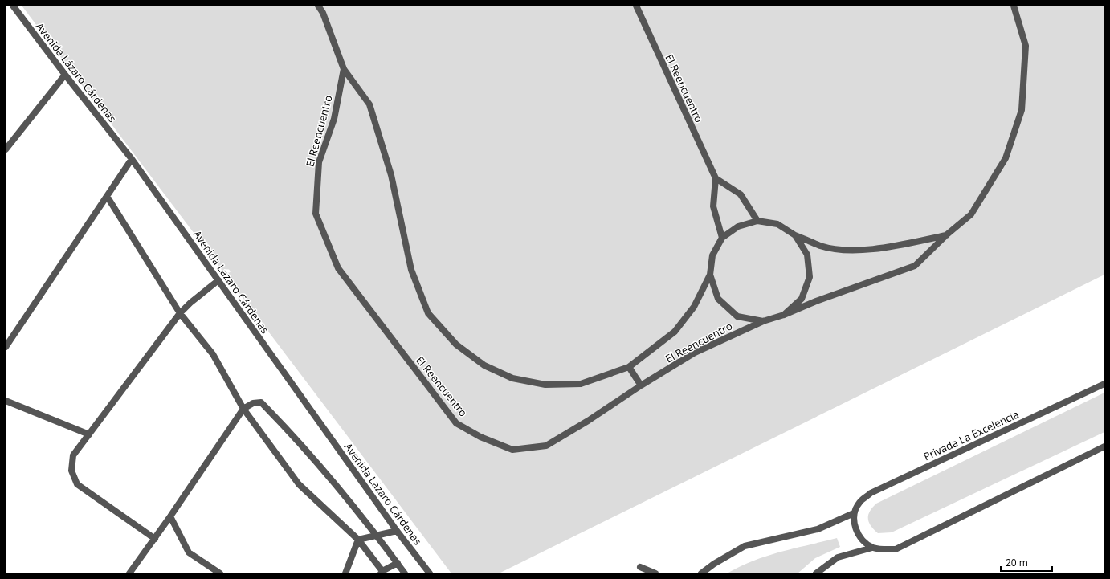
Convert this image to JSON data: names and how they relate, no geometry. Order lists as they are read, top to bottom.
{
  "streets": {
    "street": ["Avenida Lázaro Cárdenas", "El Reencuentro", "Privada La Excelencia"]
  },
  "scale_bar": "20 m"
}
